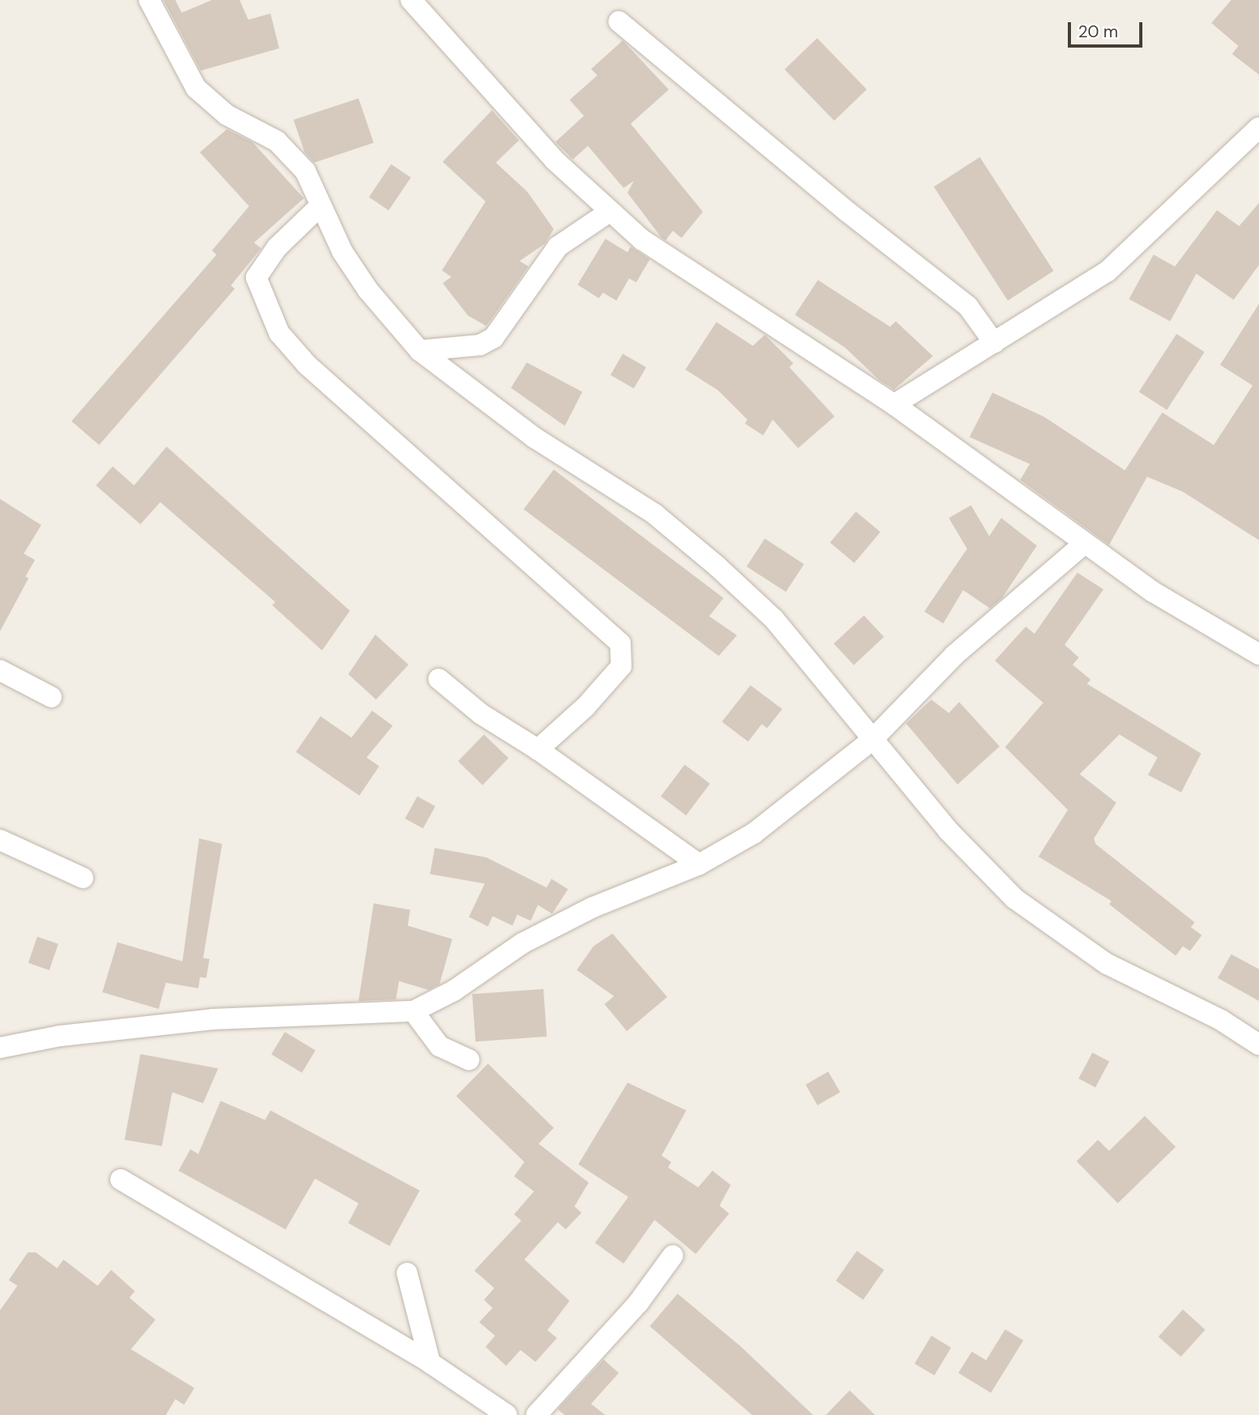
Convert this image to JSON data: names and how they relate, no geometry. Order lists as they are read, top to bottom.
{
  "scale_bar": "20 m"
}
